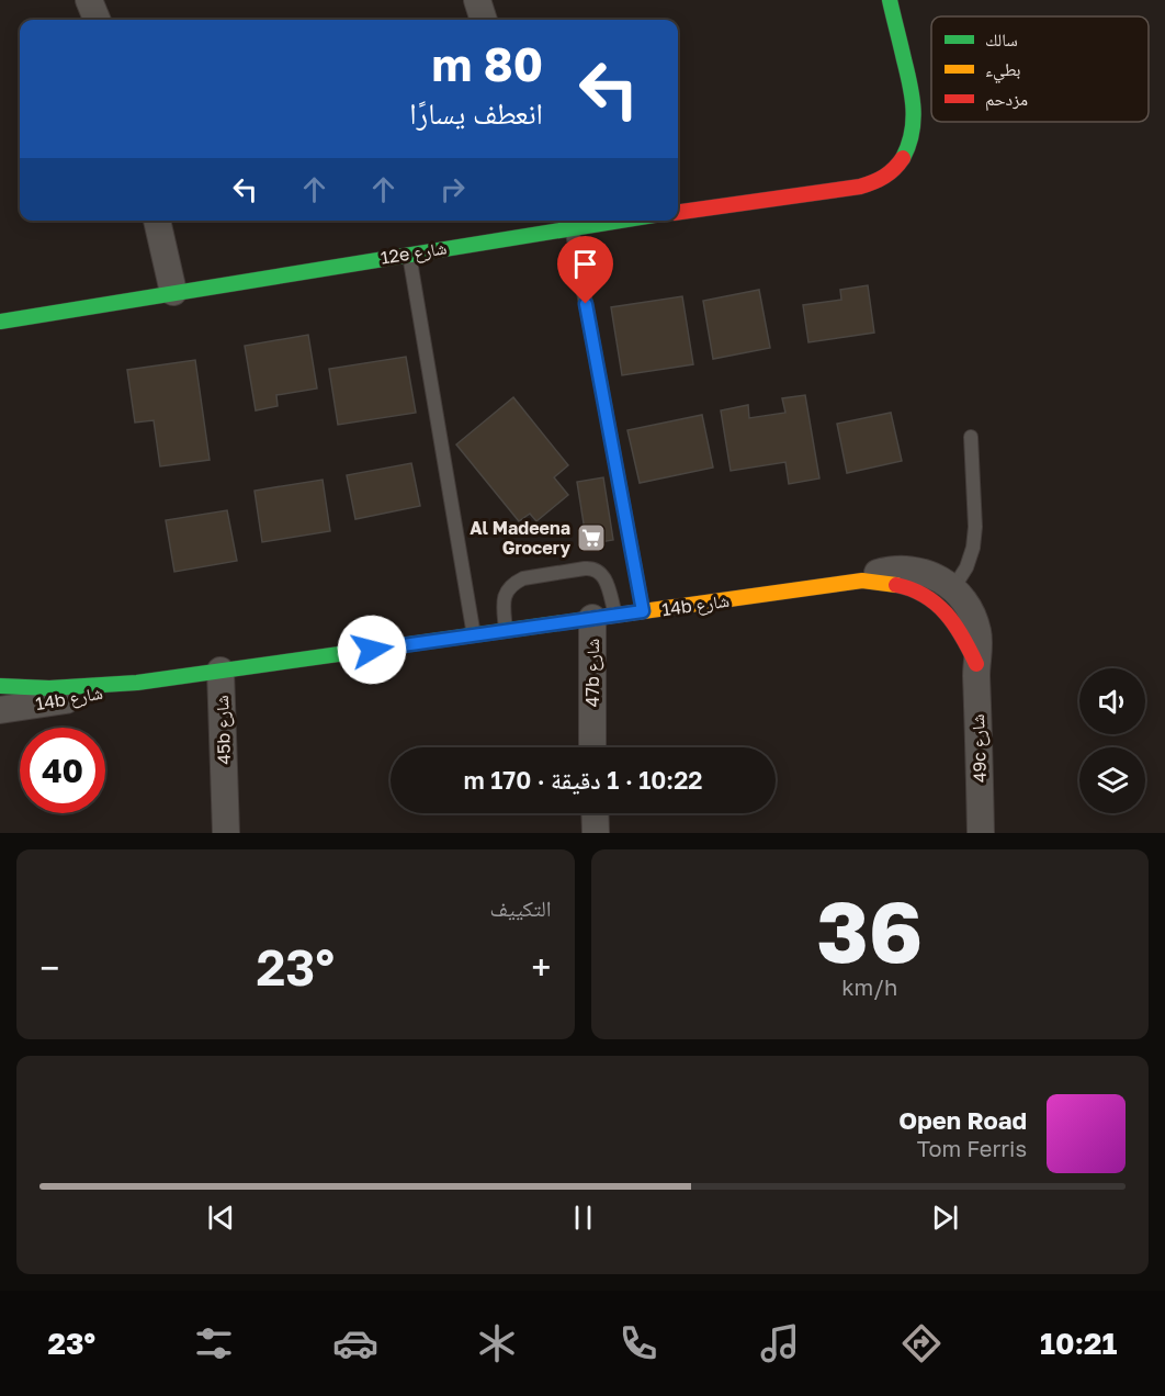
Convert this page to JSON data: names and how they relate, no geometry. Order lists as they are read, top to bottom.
{
  "streets": {
    "street": [
      "12e شارع",
      "14b شارع",
      "47b شارع",
      "45b شارع",
      "49c شارع"
    ]
  },
  "crossings": [
    ["14b شارع", "47b شارع"],
    ["14b شارع", "45b شارع"],
    ["14b شارع", "49c شارع"]
  ],
  "places": {
    "supermarket": ["Al Madeena Grocery"]
  },
  "legend": ["سالك", "بطيء", "مزدحم"],
  "page": {
    "turn": ["80 m", "انعطف يسارًا"],
    "limit": "40",
    "trip": "10:22 · 1 دقيقة · 170 m",
    "tile": [
      ["36", "km/h"],
      "التكييف"
    ],
    "heat": ["−", "23°", "+"],
    "song": ["Open Road", "Tom Ferris"],
    "tabs": ["10:21", "23°"]
  }
}
